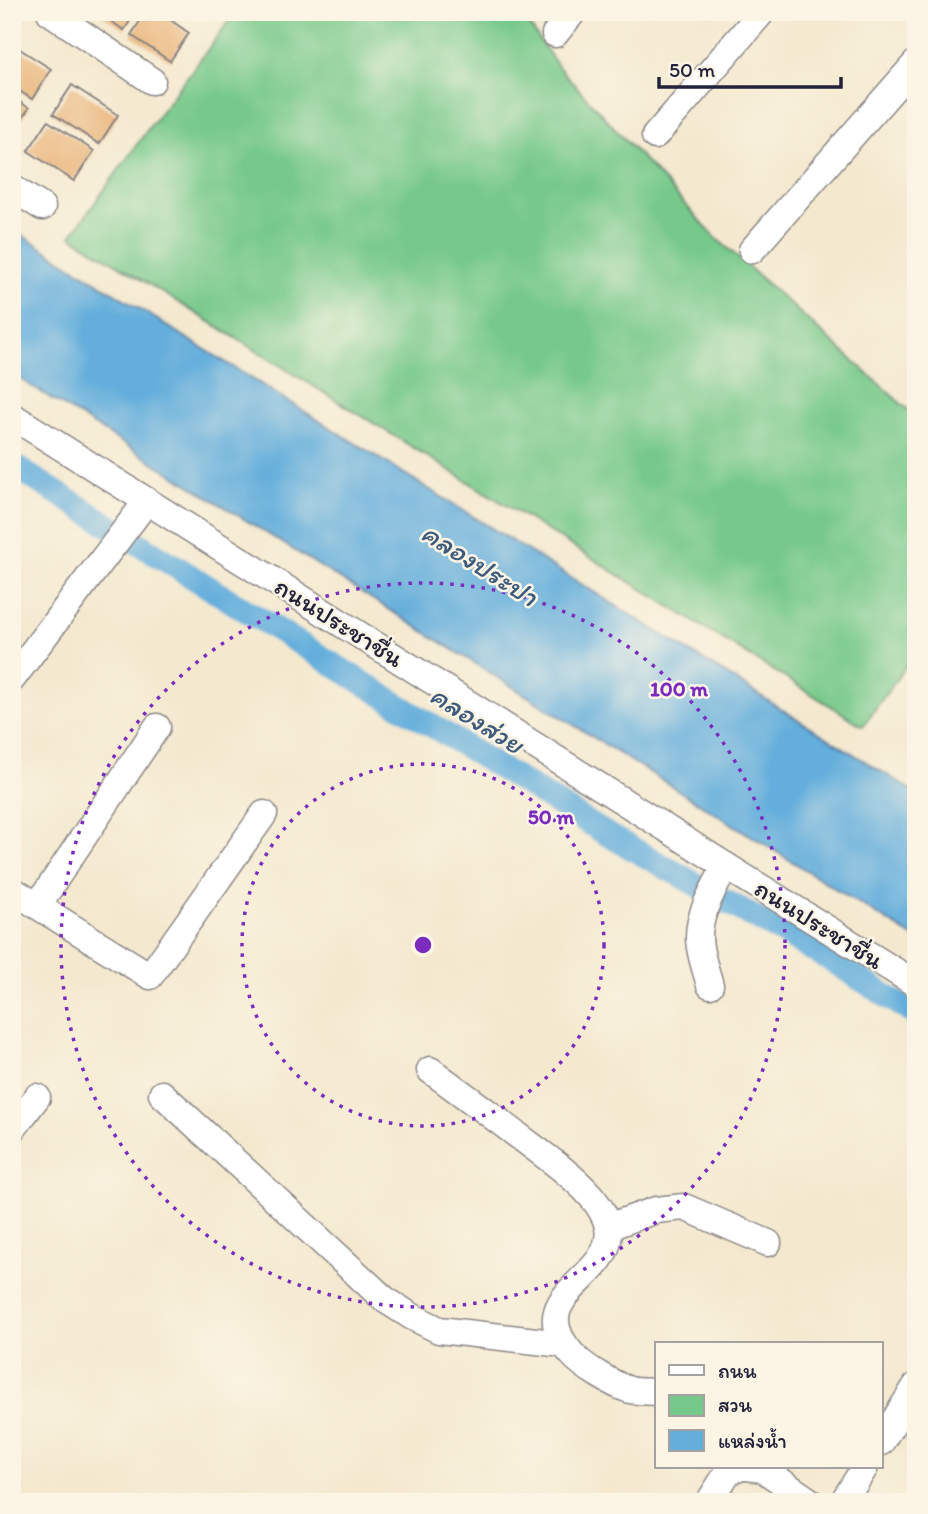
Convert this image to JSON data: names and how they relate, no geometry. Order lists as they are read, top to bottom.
{
  "streets": {
    "street": ["ถนนประชาชื่น"]
  },
  "water": ["คลองประปา", "คลองส่วย"],
  "legend": ["ถนน", "สวน", "แหล่งน้ำ"],
  "scale_bar": "50 m",
  "rings": ["100 m", "50 m"]
}
